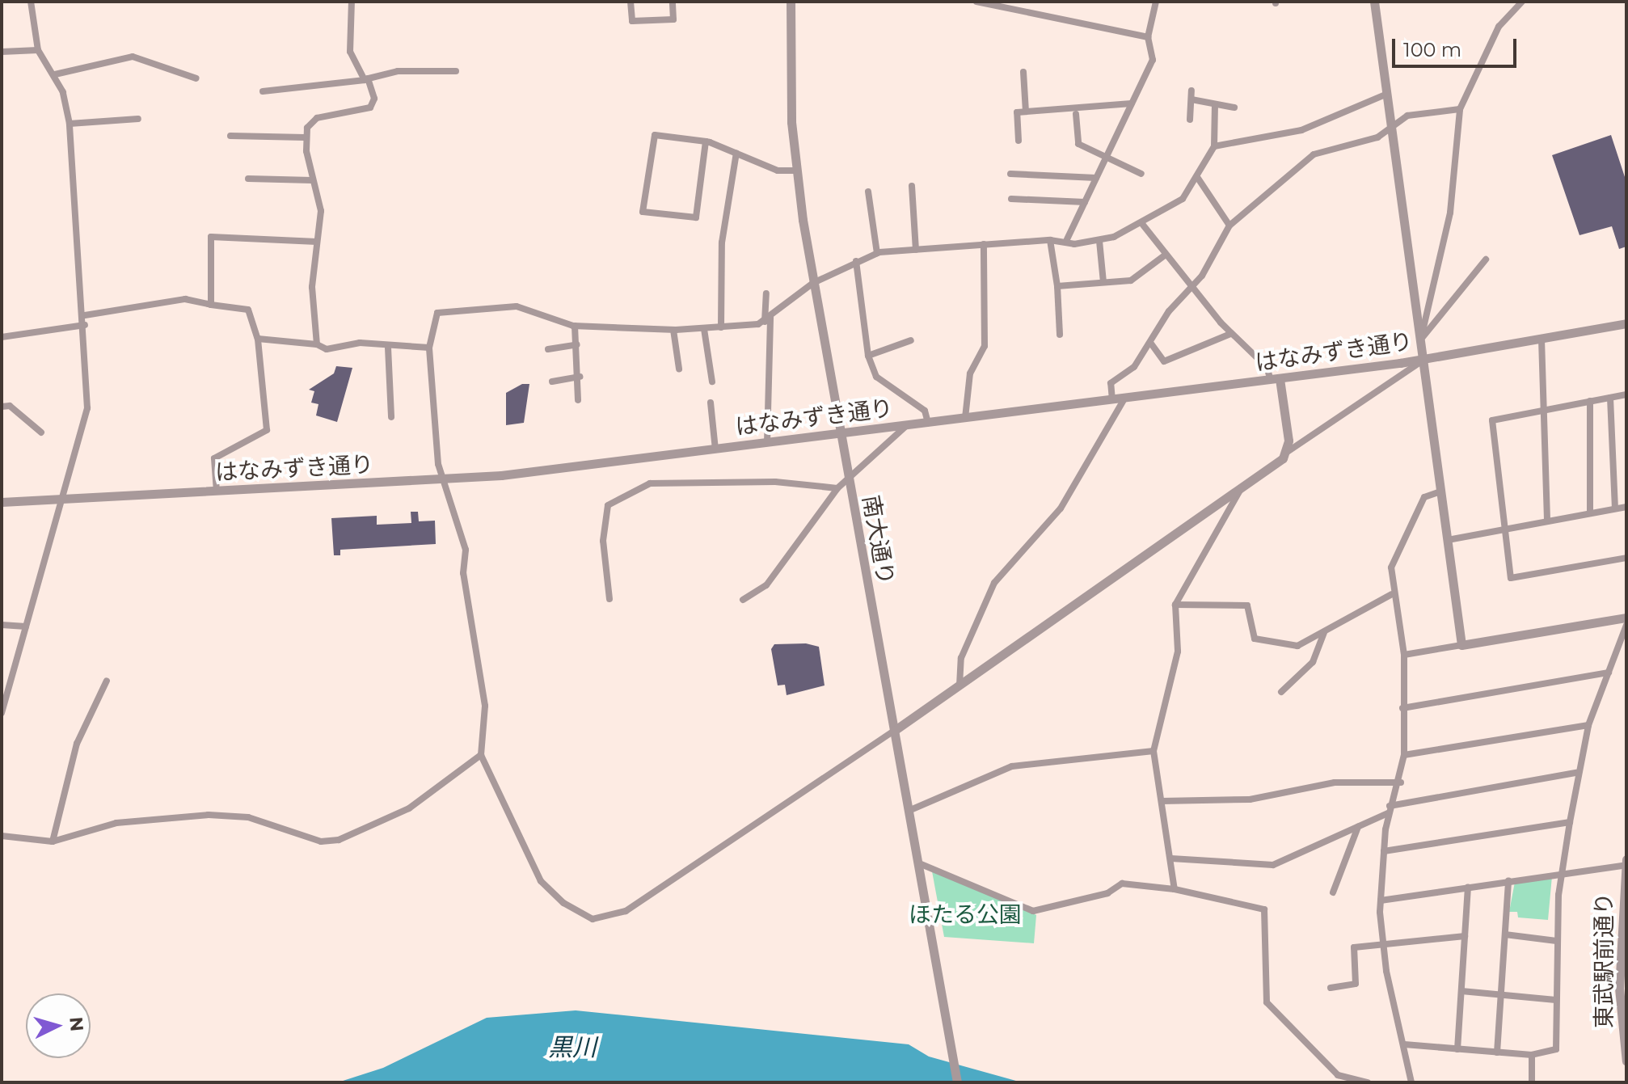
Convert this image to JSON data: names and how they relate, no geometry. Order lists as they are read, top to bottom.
{
  "streets": {
    "street": ["はなみずき通り", "南大通り", "東武駅前通り"]
  },
  "crossings": [
    ["はなみずき通り", "南大通り"]
  ],
  "water": ["黒川"],
  "parks": ["ほたる公園"],
  "scale_bar": "100 m",
  "north": "right"
}
